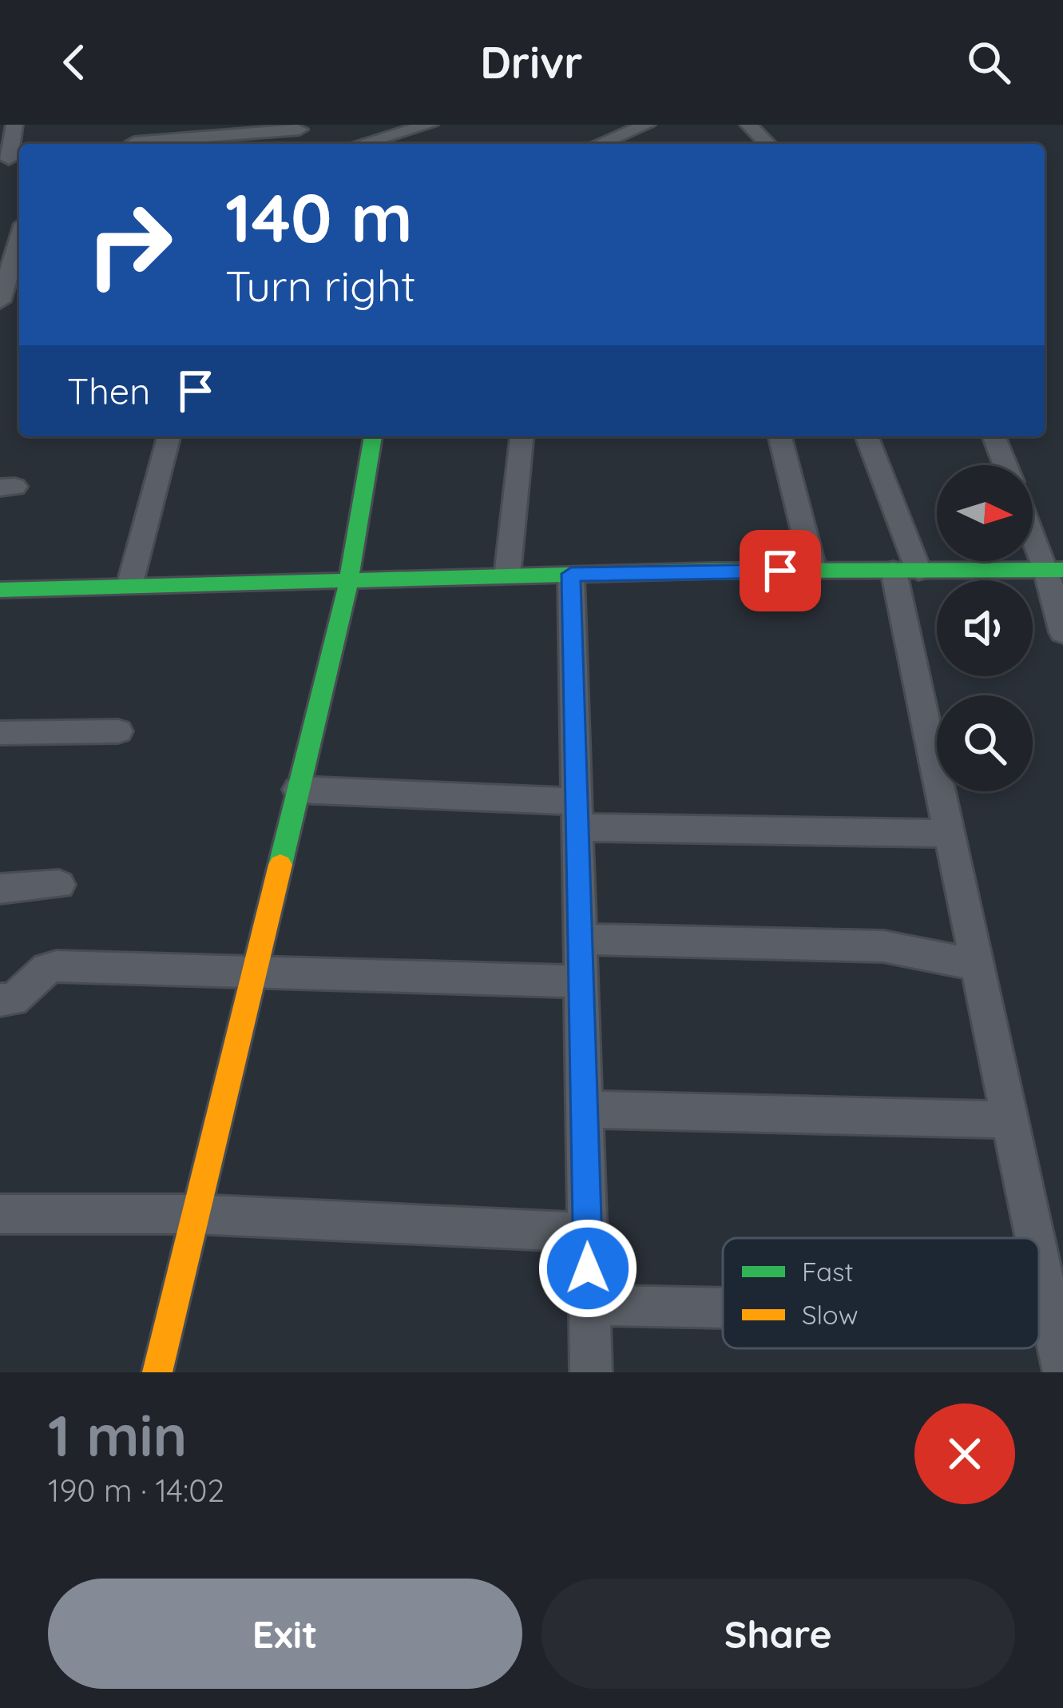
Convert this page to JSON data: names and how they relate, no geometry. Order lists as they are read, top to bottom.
{
  "legend": ["Fast", "Slow"],
  "north": "right",
  "page": {
    "header": "Drivr",
    "turn": ["140 m", "Turn right"],
    "then": "Then",
    "heading": ["1 min", "190 m · 14:02"],
    "buttons": ["Exit", "Share"]
  }
}
